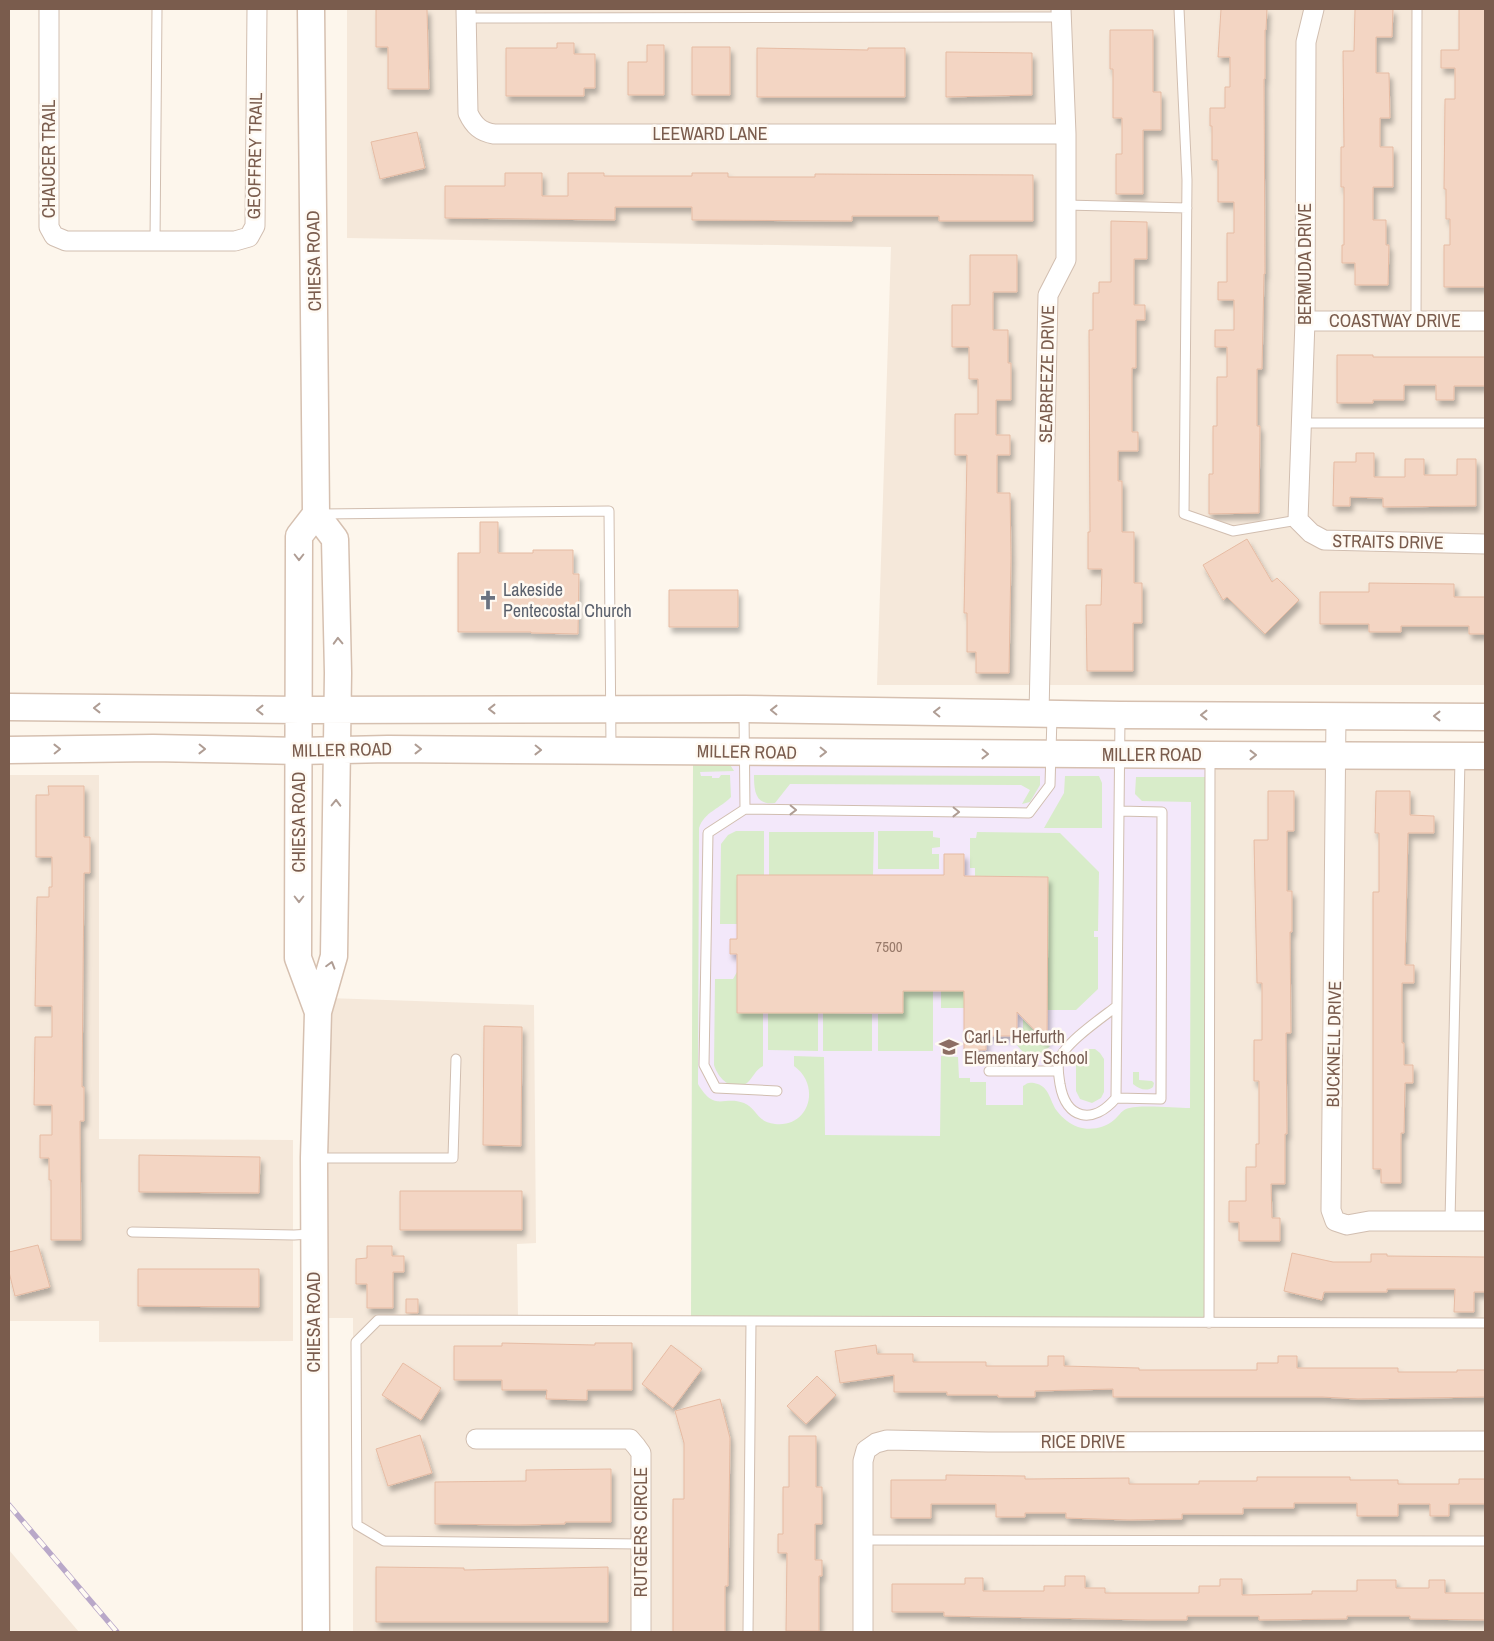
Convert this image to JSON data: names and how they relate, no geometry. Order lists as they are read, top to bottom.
{
  "streets": {
    "main road": ["CHIESA ROAD", "MILLER ROAD"],
    "street": [
      "LEEWARD LANE",
      "GEOFFREY TRAIL",
      "CHAUCER TRAIL",
      "BERMUDA DRIVE",
      "COASTWAY DRIVE",
      "SEABREEZE DRIVE",
      "STRAITS DRIVE",
      "BUCKNELL DRIVE",
      "RICE DRIVE",
      "RUTGERS CIRCLE"
    ]
  },
  "crossings": [
    ["LEEWARD LANE", "SEABREEZE DRIVE"],
    ["GEOFFREY TRAIL", "CHAUCER TRAIL"],
    ["CHIESA ROAD", "MILLER ROAD"],
    ["BERMUDA DRIVE", "COASTWAY DRIVE"],
    ["BERMUDA DRIVE", "STRAITS DRIVE"],
    ["MILLER ROAD", "BUCKNELL DRIVE"]
  ],
  "places": {
    "church": ["Lakeside Pentecostal Church"],
    "school or university": ["Carl L. Herfurth Elementary School"]
  },
  "house_numbers": ["7500"]
}
